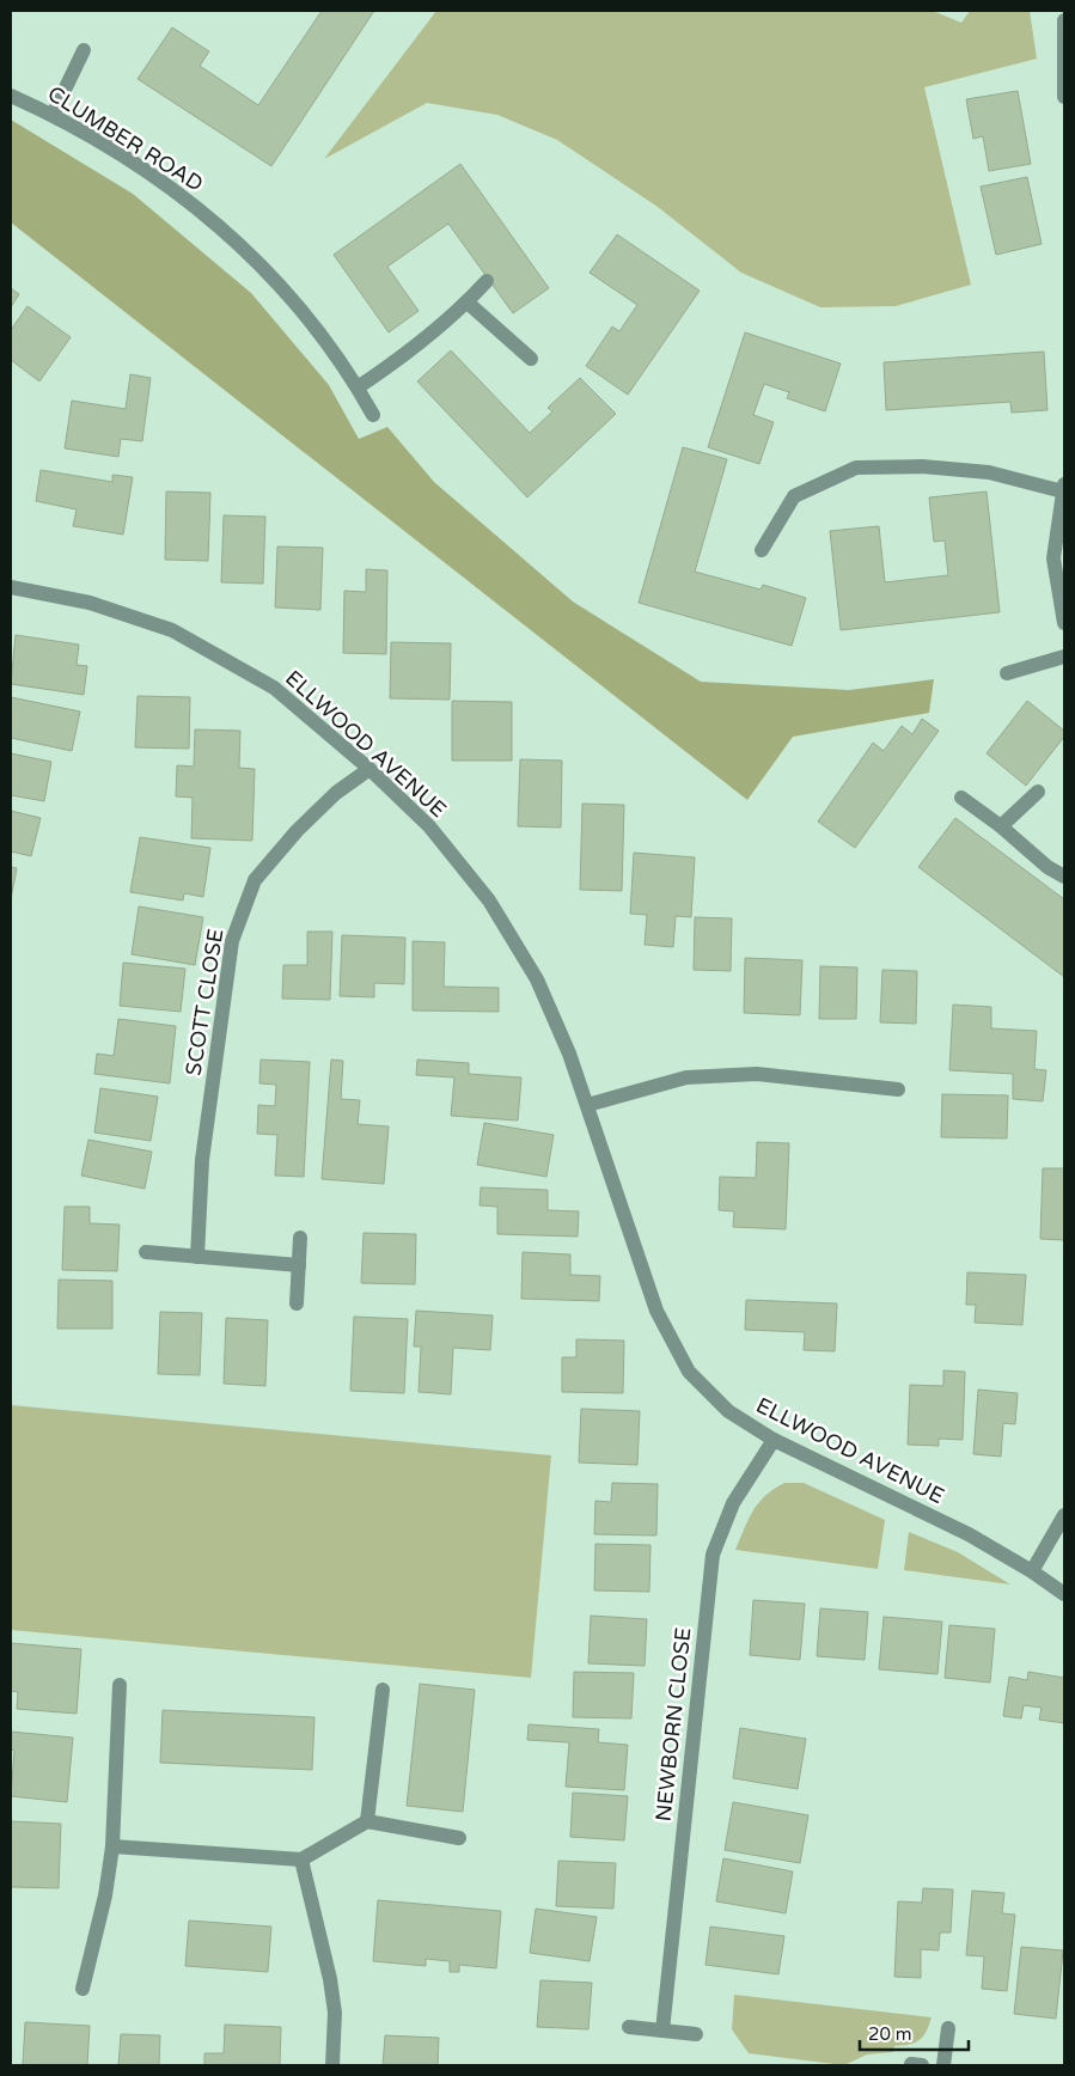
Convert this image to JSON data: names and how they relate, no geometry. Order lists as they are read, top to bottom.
{
  "streets": {
    "street": [
      "CLUMBER ROAD",
      "ELLWOOD AVENUE",
      "SCOTT CLOSE",
      "NEWBORN CLOSE"
    ]
  },
  "crossings": [
    ["ELLWOOD AVENUE", "SCOTT CLOSE"],
    ["ELLWOOD AVENUE", "NEWBORN CLOSE"]
  ],
  "scale_bar": "20 m"
}
